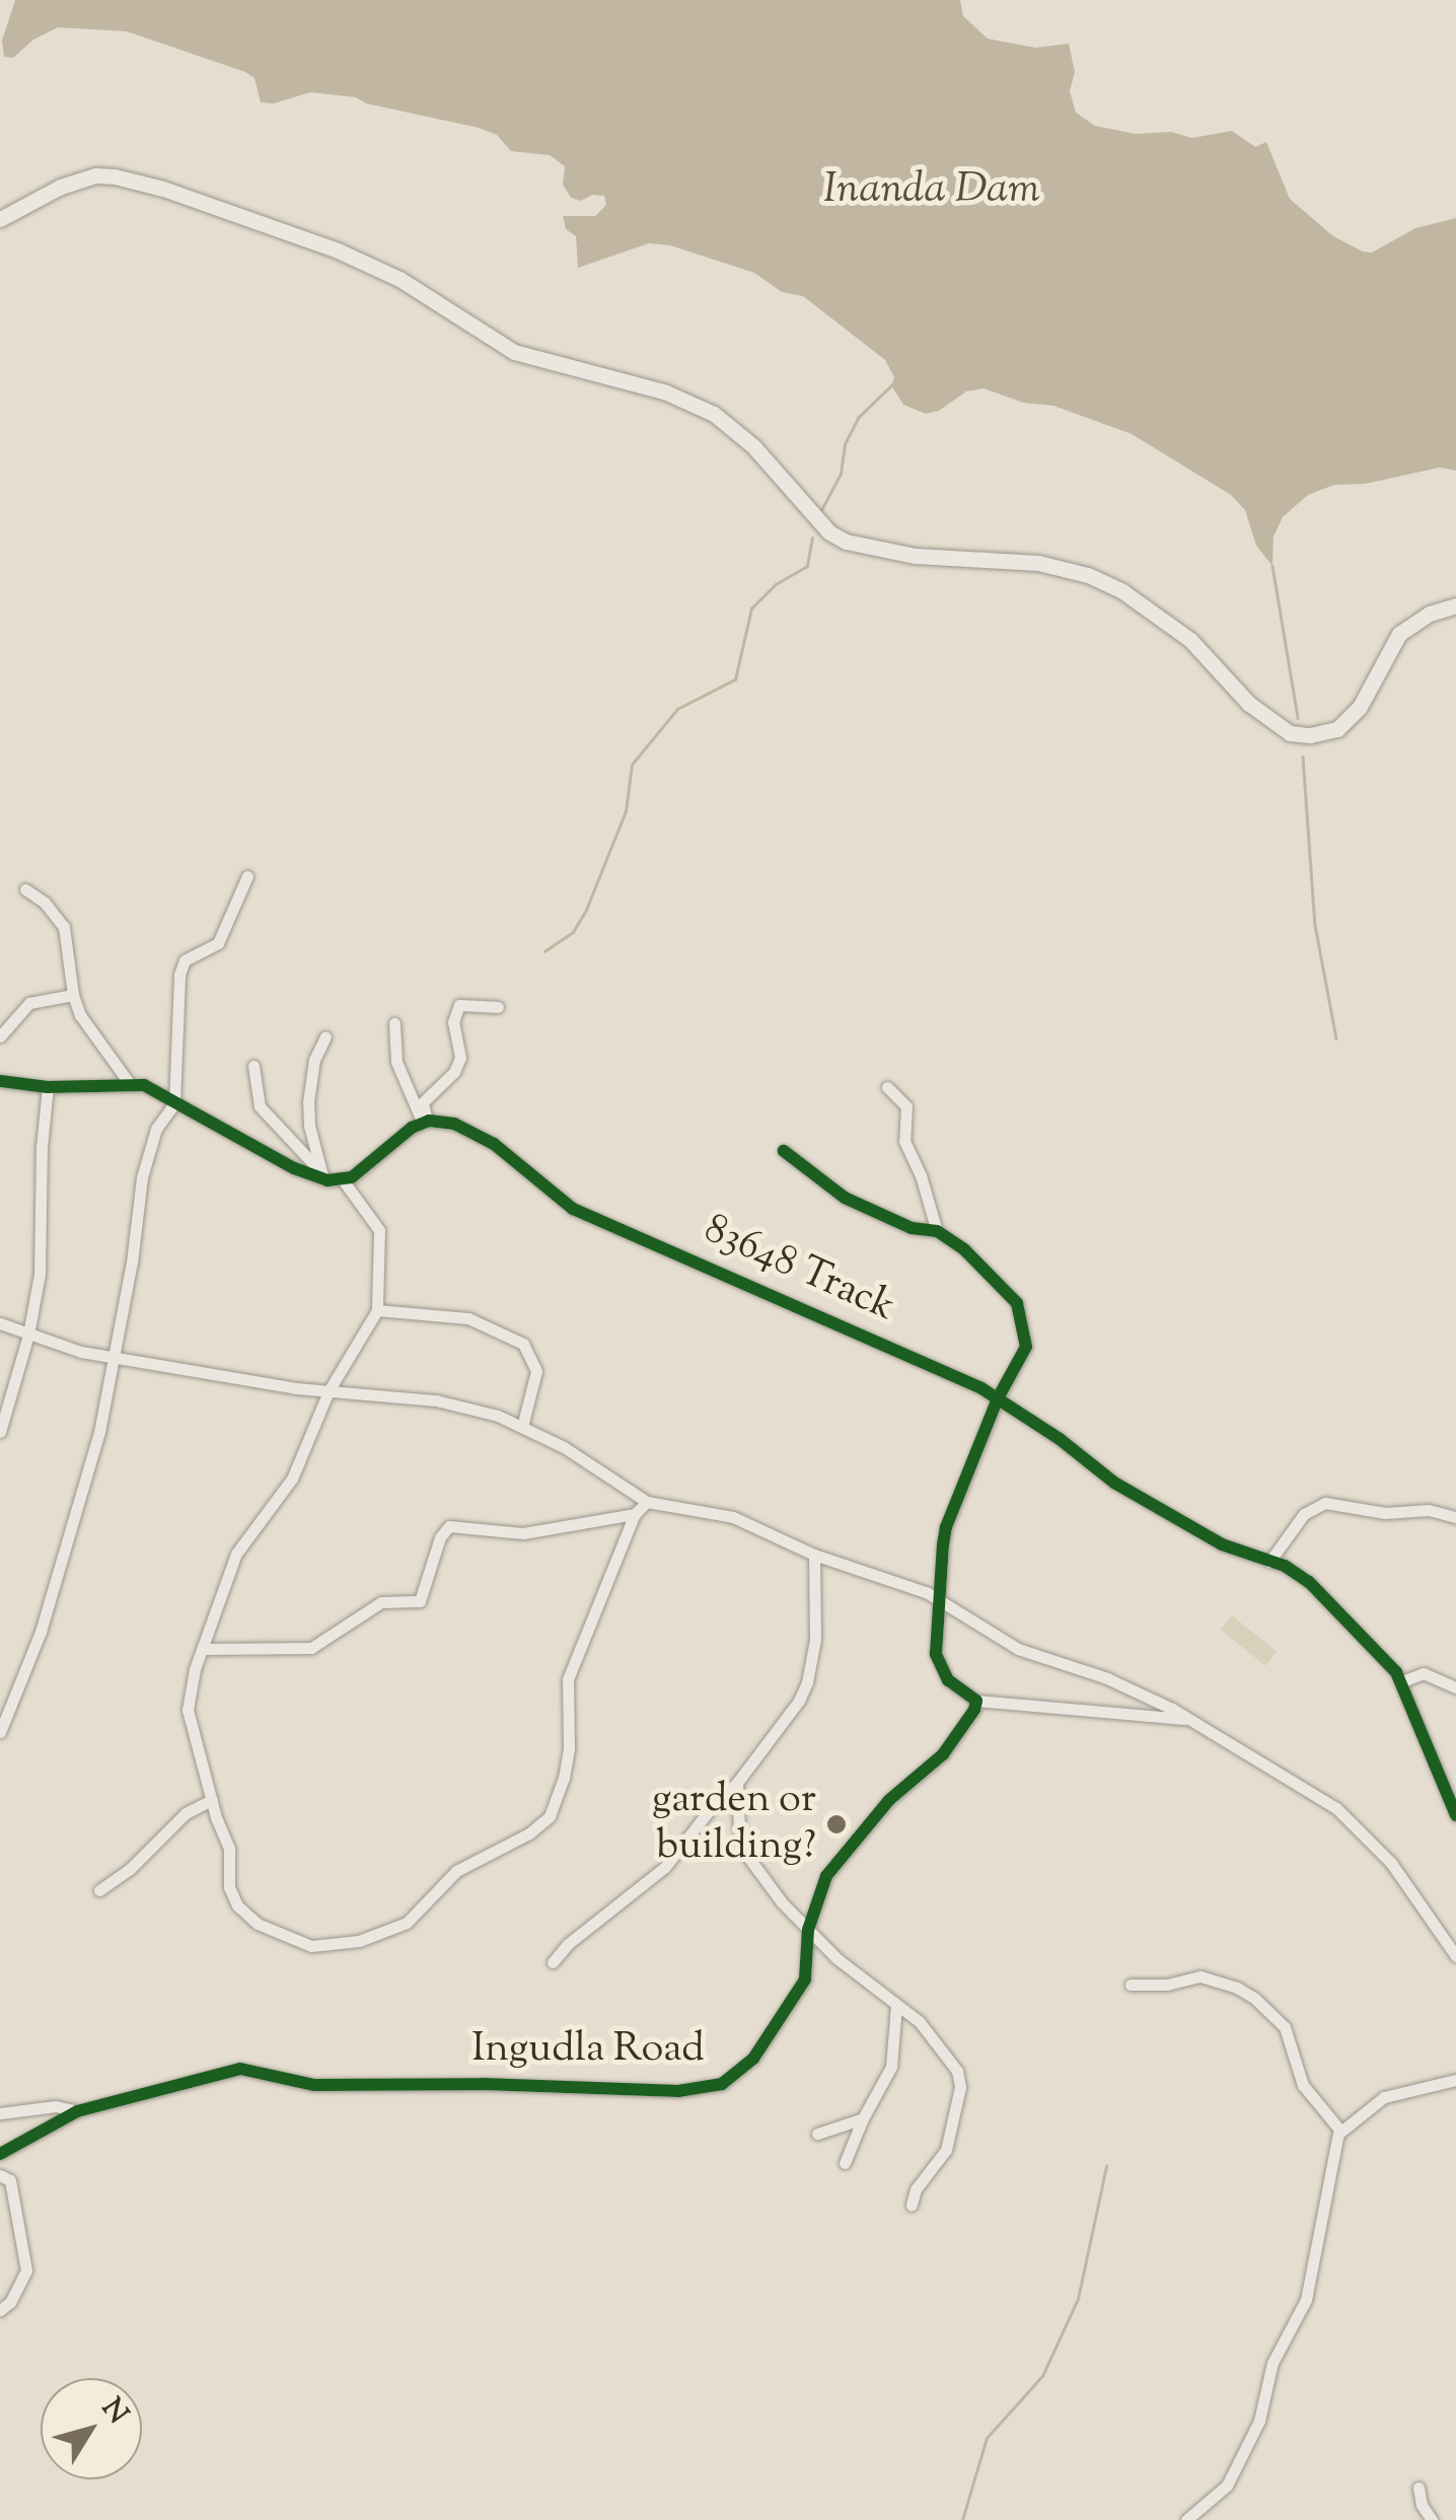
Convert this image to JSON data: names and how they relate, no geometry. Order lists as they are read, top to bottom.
{
  "streets": {
    "street": ["83648 Track", "Ingudla Road"]
  },
  "water": ["Inanda Dam"],
  "places": ["garden or building?"],
  "north": "top right"
}
